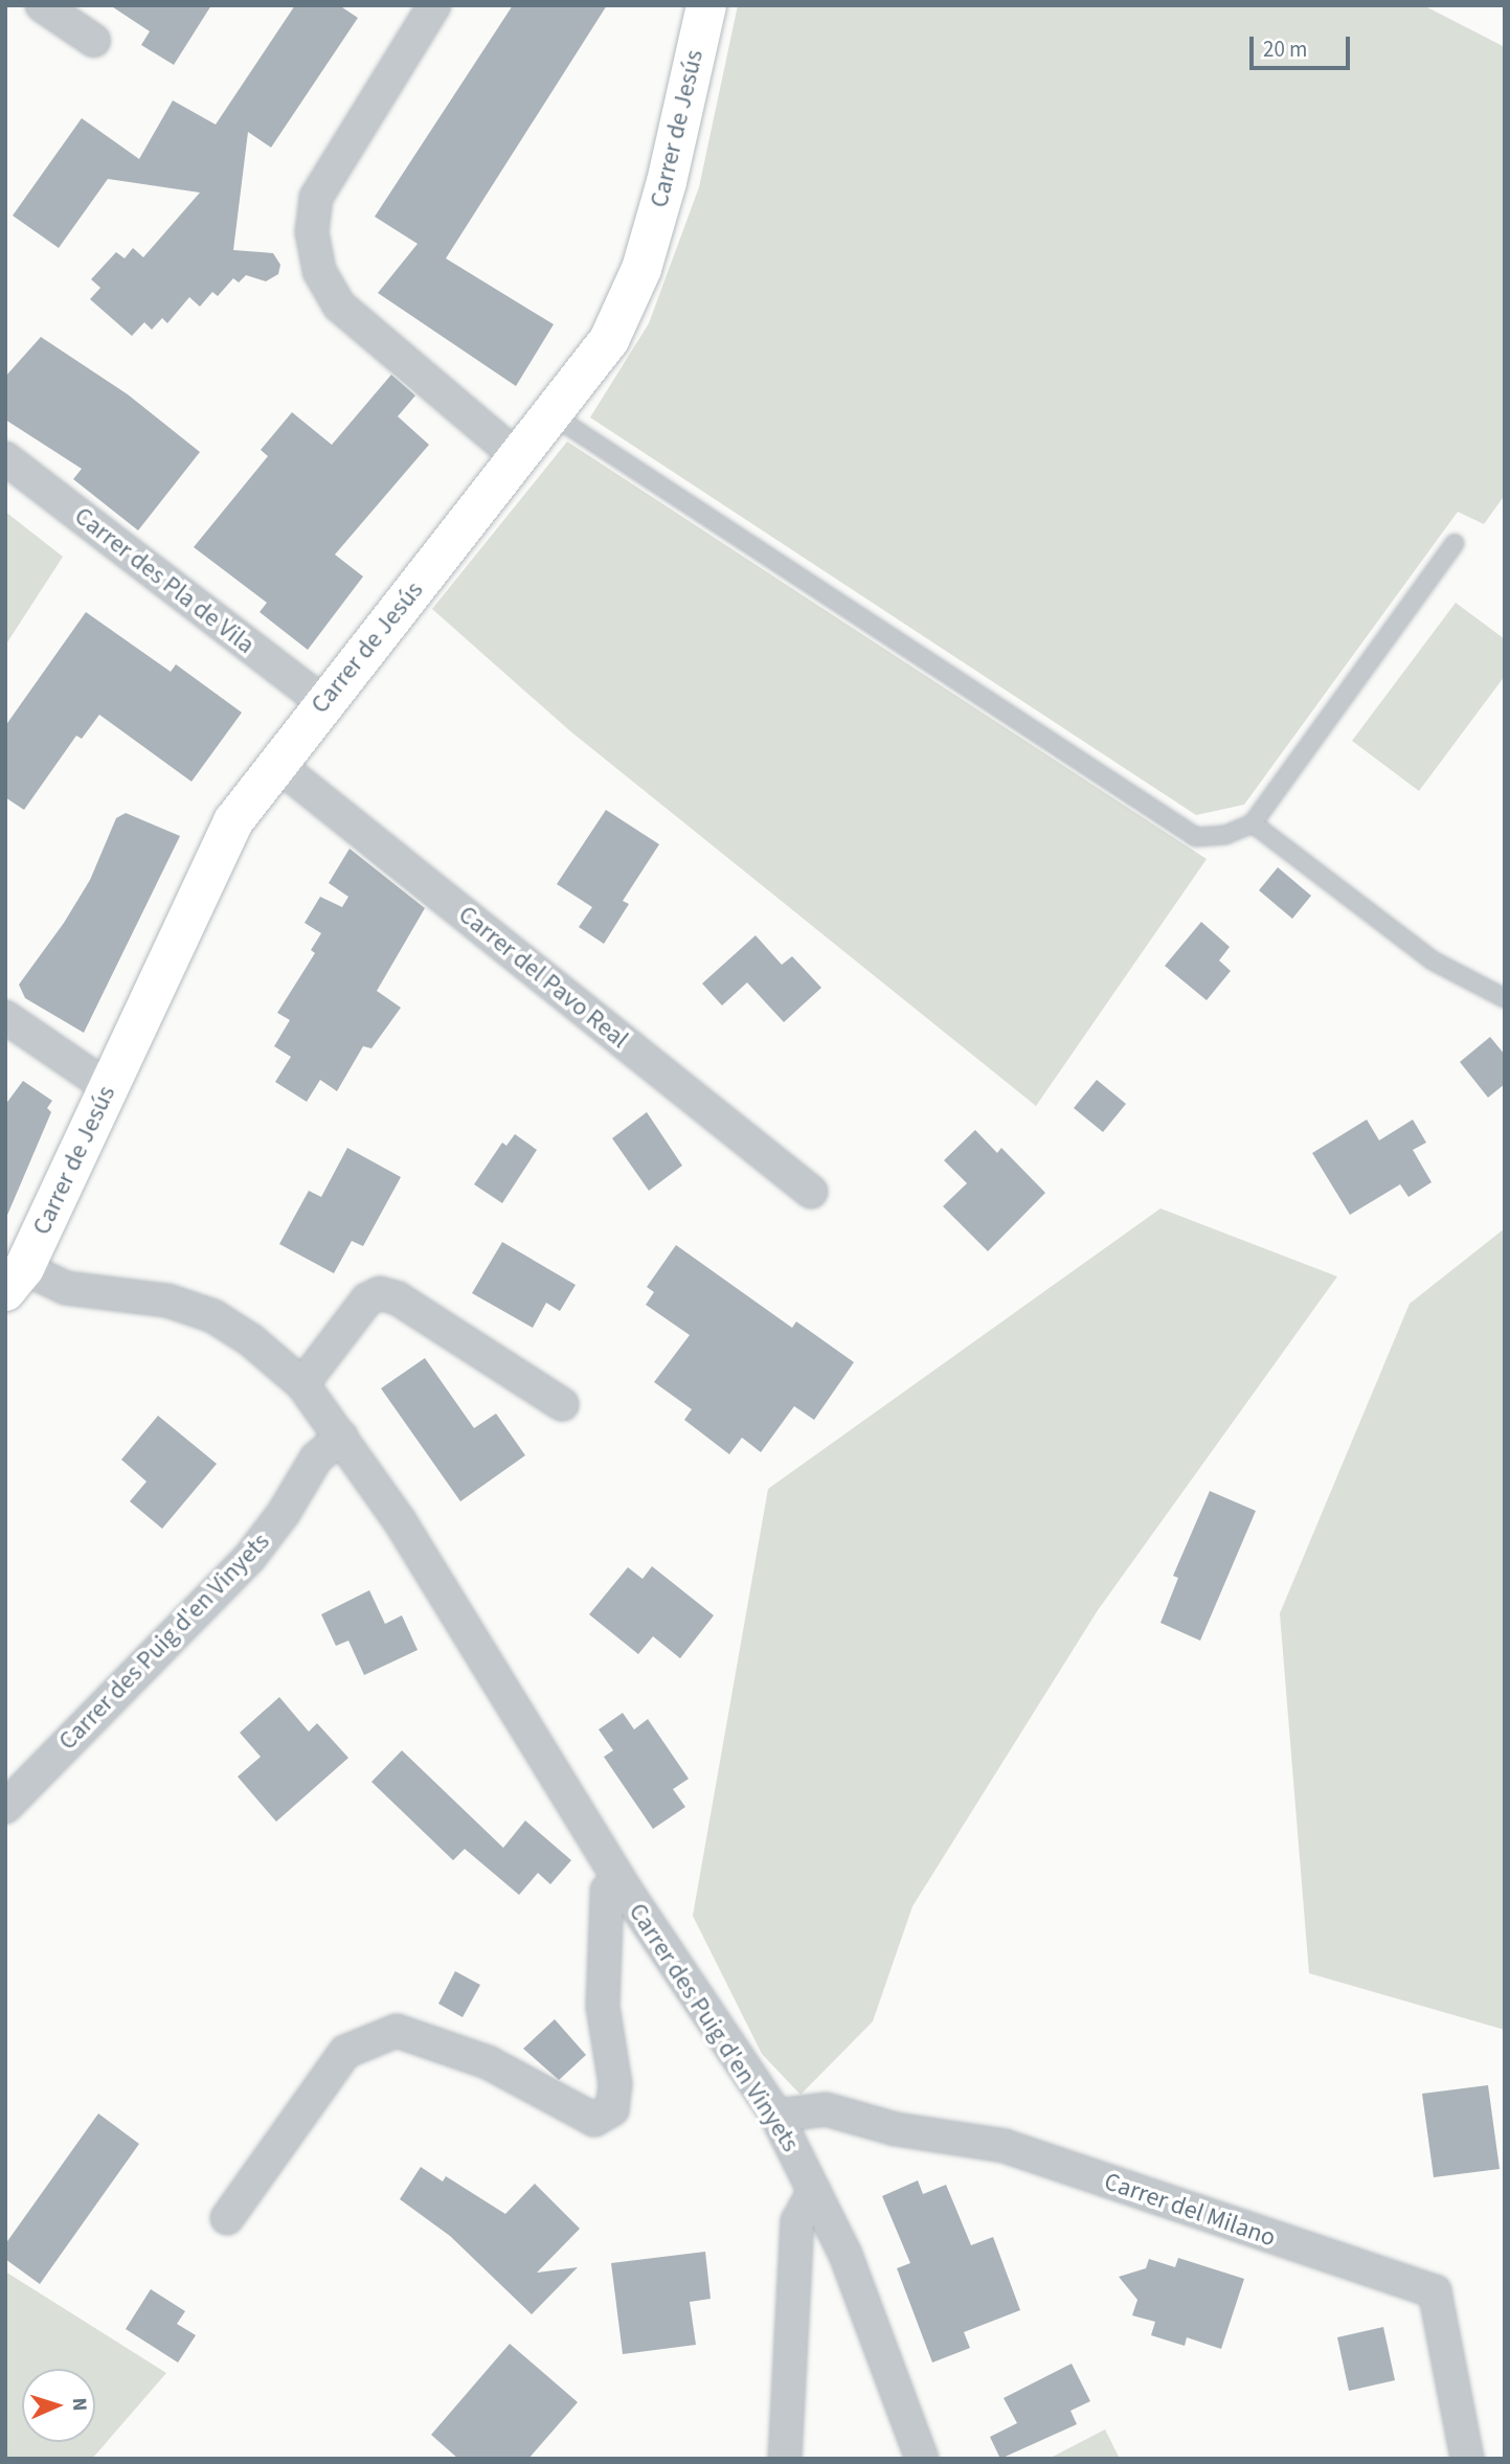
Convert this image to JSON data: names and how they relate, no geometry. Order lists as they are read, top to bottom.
{
  "streets": {
    "street": [
      "Carrer de Jesús",
      "Carrer des Pla de Vila",
      "Carrer del Pavo Real",
      "Carrer des Puig d'en Vinyets",
      "Carrer del Milano"
    ]
  },
  "crossings": [
    ["Carrer de Jesús", "Carrer des Pla de Vila"],
    ["Carrer de Jesús", "Carrer del Pavo Real"],
    ["Carrer de Jesús", "Carrer des Puig d'en Vinyets"],
    ["Carrer des Puig d'en Vinyets", "Carrer del Milano"]
  ],
  "scale_bar": "20 m",
  "north": "right"
}
